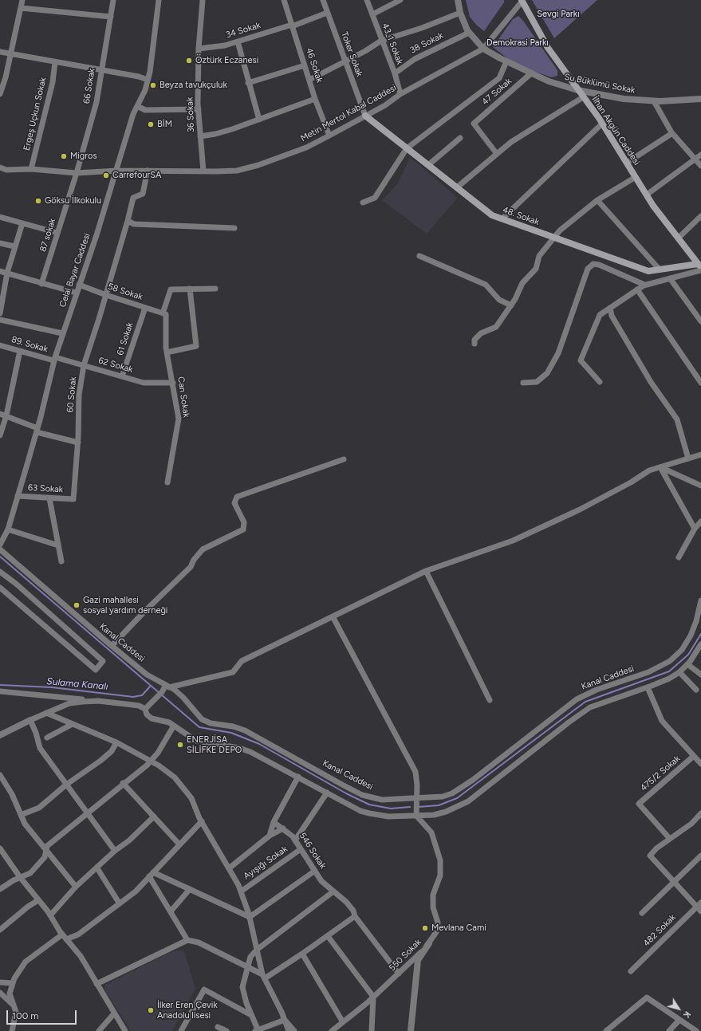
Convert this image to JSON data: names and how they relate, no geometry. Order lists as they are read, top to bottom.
{
  "streets": {
    "main road": ["İlhan Akgün Caddesi", "48. Sokak"],
    "street": [
      "34 Sokak",
      "38 Sokak",
      "43_1 Sokak",
      "Toker Sokak",
      "46 Sokak",
      "Su Büklümü Sokak",
      "66 Sokak",
      "47 Sokak",
      "Metin Mertol Kabal Caddesi",
      "Ergeş Uçkun Sokak",
      "36 Sokak",
      "87 sokak",
      "Celal Bayar Caddesi",
      "58 Sokak",
      "61 Sokak",
      "89. Sokak",
      "62 Sokak",
      "60 Sokak",
      "Can Sokak",
      "63 Sokak",
      "Kanal Caddesi",
      "475/2 Sokak",
      "546 Sokak",
      "Ayışığı Sokak",
      "482 Sokak",
      "550 Sokak"
    ]
  },
  "crossings": [
    ["34 Sokak", "Toker Sokak"],
    ["34 Sokak", "46 Sokak"],
    ["34 Sokak", "36 Sokak"],
    ["38 Sokak", "43_1 Sokak"],
    ["38 Sokak", "Su Büklümü Sokak"],
    ["43_1 Sokak", "Metin Mertol Kabal Caddesi"],
    ["Toker Sokak", "Metin Mertol Kabal Caddesi"],
    ["Toker Sokak", "48. Sokak"],
    ["46 Sokak", "Metin Mertol Kabal Caddesi"],
    ["Su Büklümü Sokak", "47 Sokak"],
    ["Su Büklümü Sokak", "Metin Mertol Kabal Caddesi"],
    ["Su Büklümü Sokak", "İlhan Akgün Caddesi"],
    ["66 Sokak", "Metin Mertol Kabal Caddesi"],
    ["66 Sokak", "87 sokak"],
    ["Metin Mertol Kabal Caddesi", "Ergeş Uçkun Sokak"],
    ["Metin Mertol Kabal Caddesi", "36 Sokak"],
    ["Metin Mertol Kabal Caddesi", "İlhan Akgün Caddesi"],
    ["Metin Mertol Kabal Caddesi", "48. Sokak"],
    ["Metin Mertol Kabal Caddesi", "87 sokak"],
    ["Metin Mertol Kabal Caddesi", "Celal Bayar Caddesi"],
    ["Metin Mertol Kabal Caddesi", "60 Sokak"],
    ["İlhan Akgün Caddesi", "48. Sokak"],
    ["Celal Bayar Caddesi", "58 Sokak"],
    ["Celal Bayar Caddesi", "89. Sokak"],
    ["Celal Bayar Caddesi", "62 Sokak"],
    ["Celal Bayar Caddesi", "63 Sokak"],
    ["58 Sokak", "61 Sokak"],
    ["58 Sokak", "60 Sokak"],
    ["58 Sokak", "Can Sokak"],
    ["61 Sokak", "62 Sokak"],
    ["89. Sokak", "62 Sokak"],
    ["62 Sokak", "60 Sokak"],
    ["62 Sokak", "Can Sokak"],
    ["60 Sokak", "63 Sokak"],
    ["546 Sokak", "Ayışığı Sokak"],
    ["546 Sokak", "550 Sokak"]
  ],
  "water": ["Sulama Kanalı"],
  "parks": ["Sevgi Parkı", "Demokrasi Parkı"],
  "places": [
    "Öztürk Eczanesi",
    "Beyza tavukçuluk",
    "BİM",
    "Migros",
    "CarrefourSA",
    "Göksu İlkokulu",
    "Gazi mahallesi sosyal yardım derneği",
    "ENERJİSA SİLİFKE DEPO",
    "Mevlana Cami",
    "İlker Eren Çevik Anadolu lisesi"
  ],
  "scale_bar": "100 m",
  "north": "bottom right"
}
